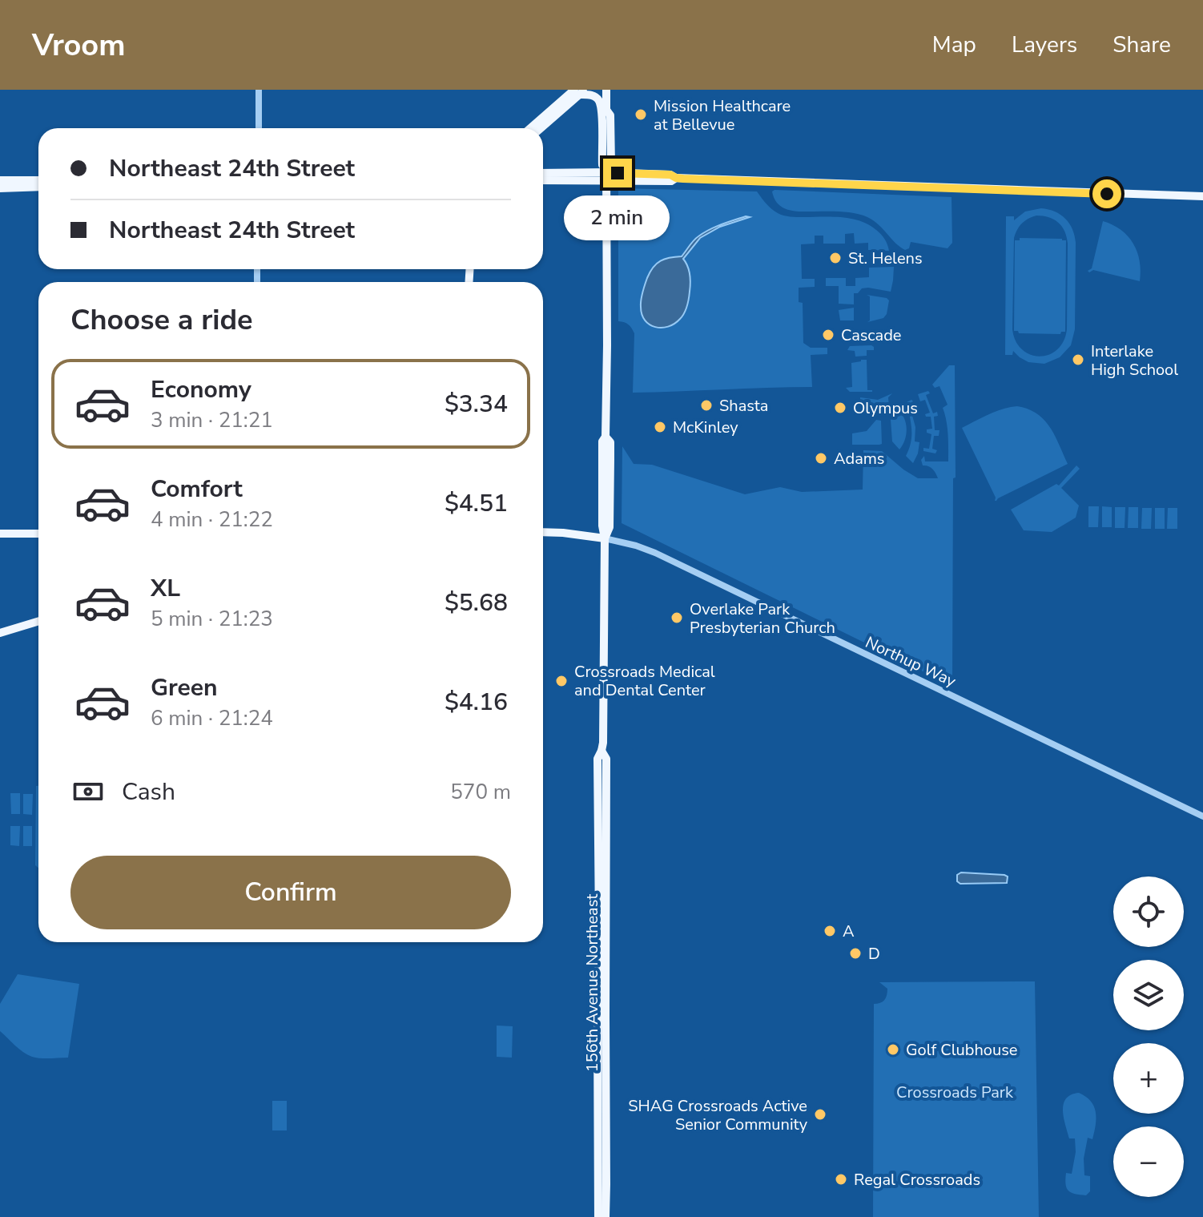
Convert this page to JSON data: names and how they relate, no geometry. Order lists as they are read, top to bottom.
{
  "streets": {
    "main road": ["156th Avenue Northeast"],
    "street": ["Northup Way"]
  },
  "crossings": [
    ["Northup Way", "156th Avenue Northeast"]
  ],
  "parks": ["Crossroads Park"],
  "places": [
    "Mission Healthcare at Bellevue",
    "St. Helens",
    "Cascade",
    "Interlake High School",
    "Shasta",
    "Olympus",
    "McKinley",
    "Adams",
    "Overlake Park Presbyterian Church",
    "Crossroads Medical and Dental Center",
    "A",
    "D",
    "Golf Clubhouse",
    "SHAG Crossroads Active Senior Community",
    "Regal Crossroads"
  ],
  "page": {
    "header": "Vroom",
    "nav": ["Map", "Layers", "Share"],
    "banner": ["Northeast 24th Street", "Northeast 24th Street"],
    "bubble": "2 min",
    "heading": "Choose a ride",
    "list": [
      {
        "name": "Economy",
        "note": "3 min · 21:21",
        "value": "$3.34"
      },
      {
        "name": "Comfort",
        "note": "4 min · 21:22",
        "value": "$4.51"
      },
      {
        "name": "XL",
        "note": "5 min · 21:23",
        "value": "$5.68"
      },
      {
        "name": "Green",
        "note": "6 min · 21:24",
        "value": "$4.16"
      }
    ],
    "pay": ["Cash", "570 m"],
    "buttons": "Confirm",
    "map_buttons": ["+", "−"]
  }
}
